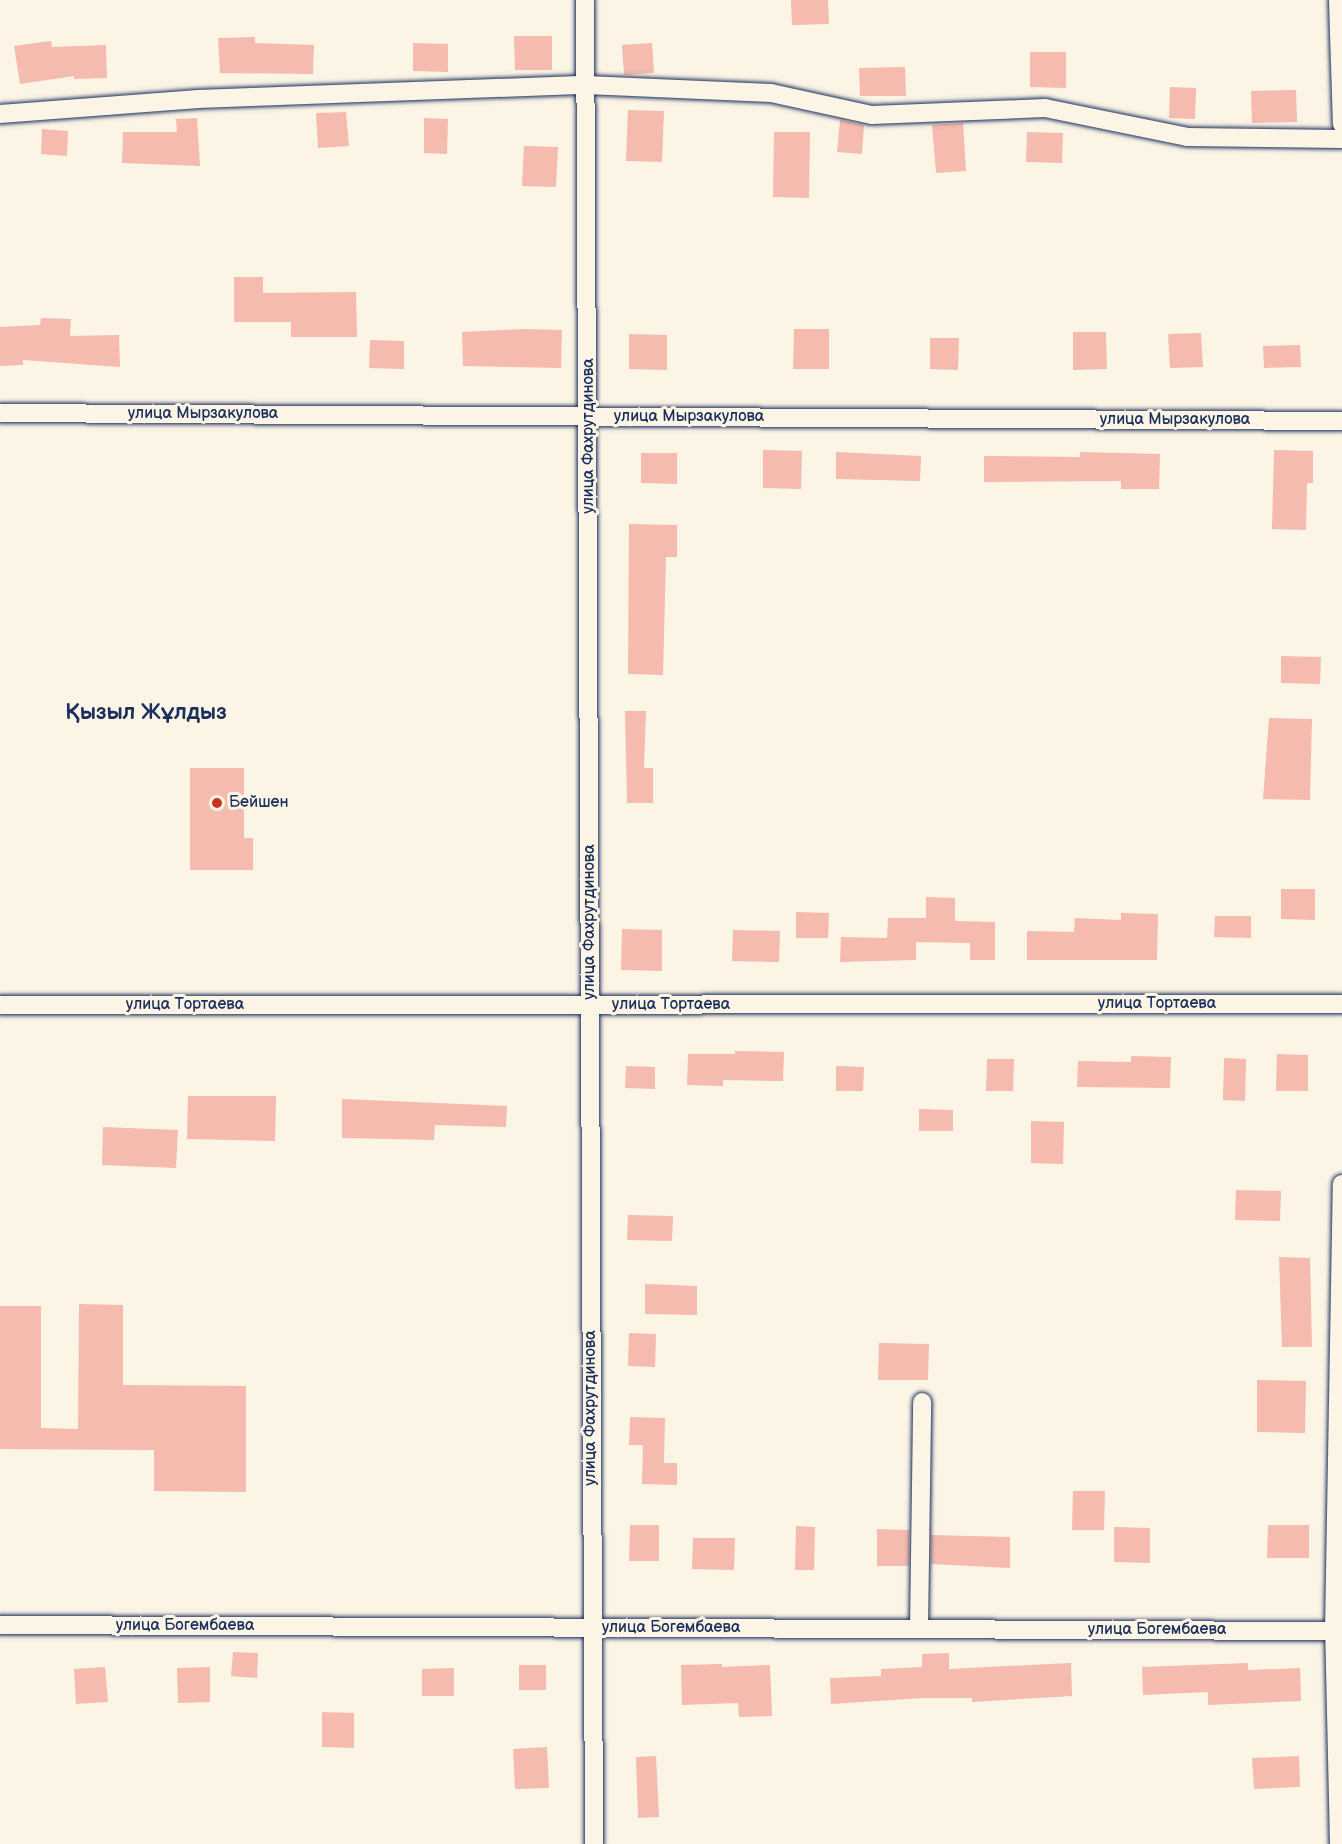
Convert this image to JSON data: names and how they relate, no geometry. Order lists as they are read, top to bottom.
{
  "streets": {
    "street": [
      "улица Мырзакулова",
      "улица Фахрутдинова",
      "улица Тортаева",
      "улица Богембаева"
    ]
  },
  "crossings": [
    ["улица Мырзакулова", "улица Фахрутдинова"],
    ["улица Фахрутдинова", "улица Тортаева"],
    ["улица Фахрутдинова", "улица Богембаева"]
  ],
  "districts": ["Қызыл Жұлдыз"],
  "places": ["Бейшен"]
}
